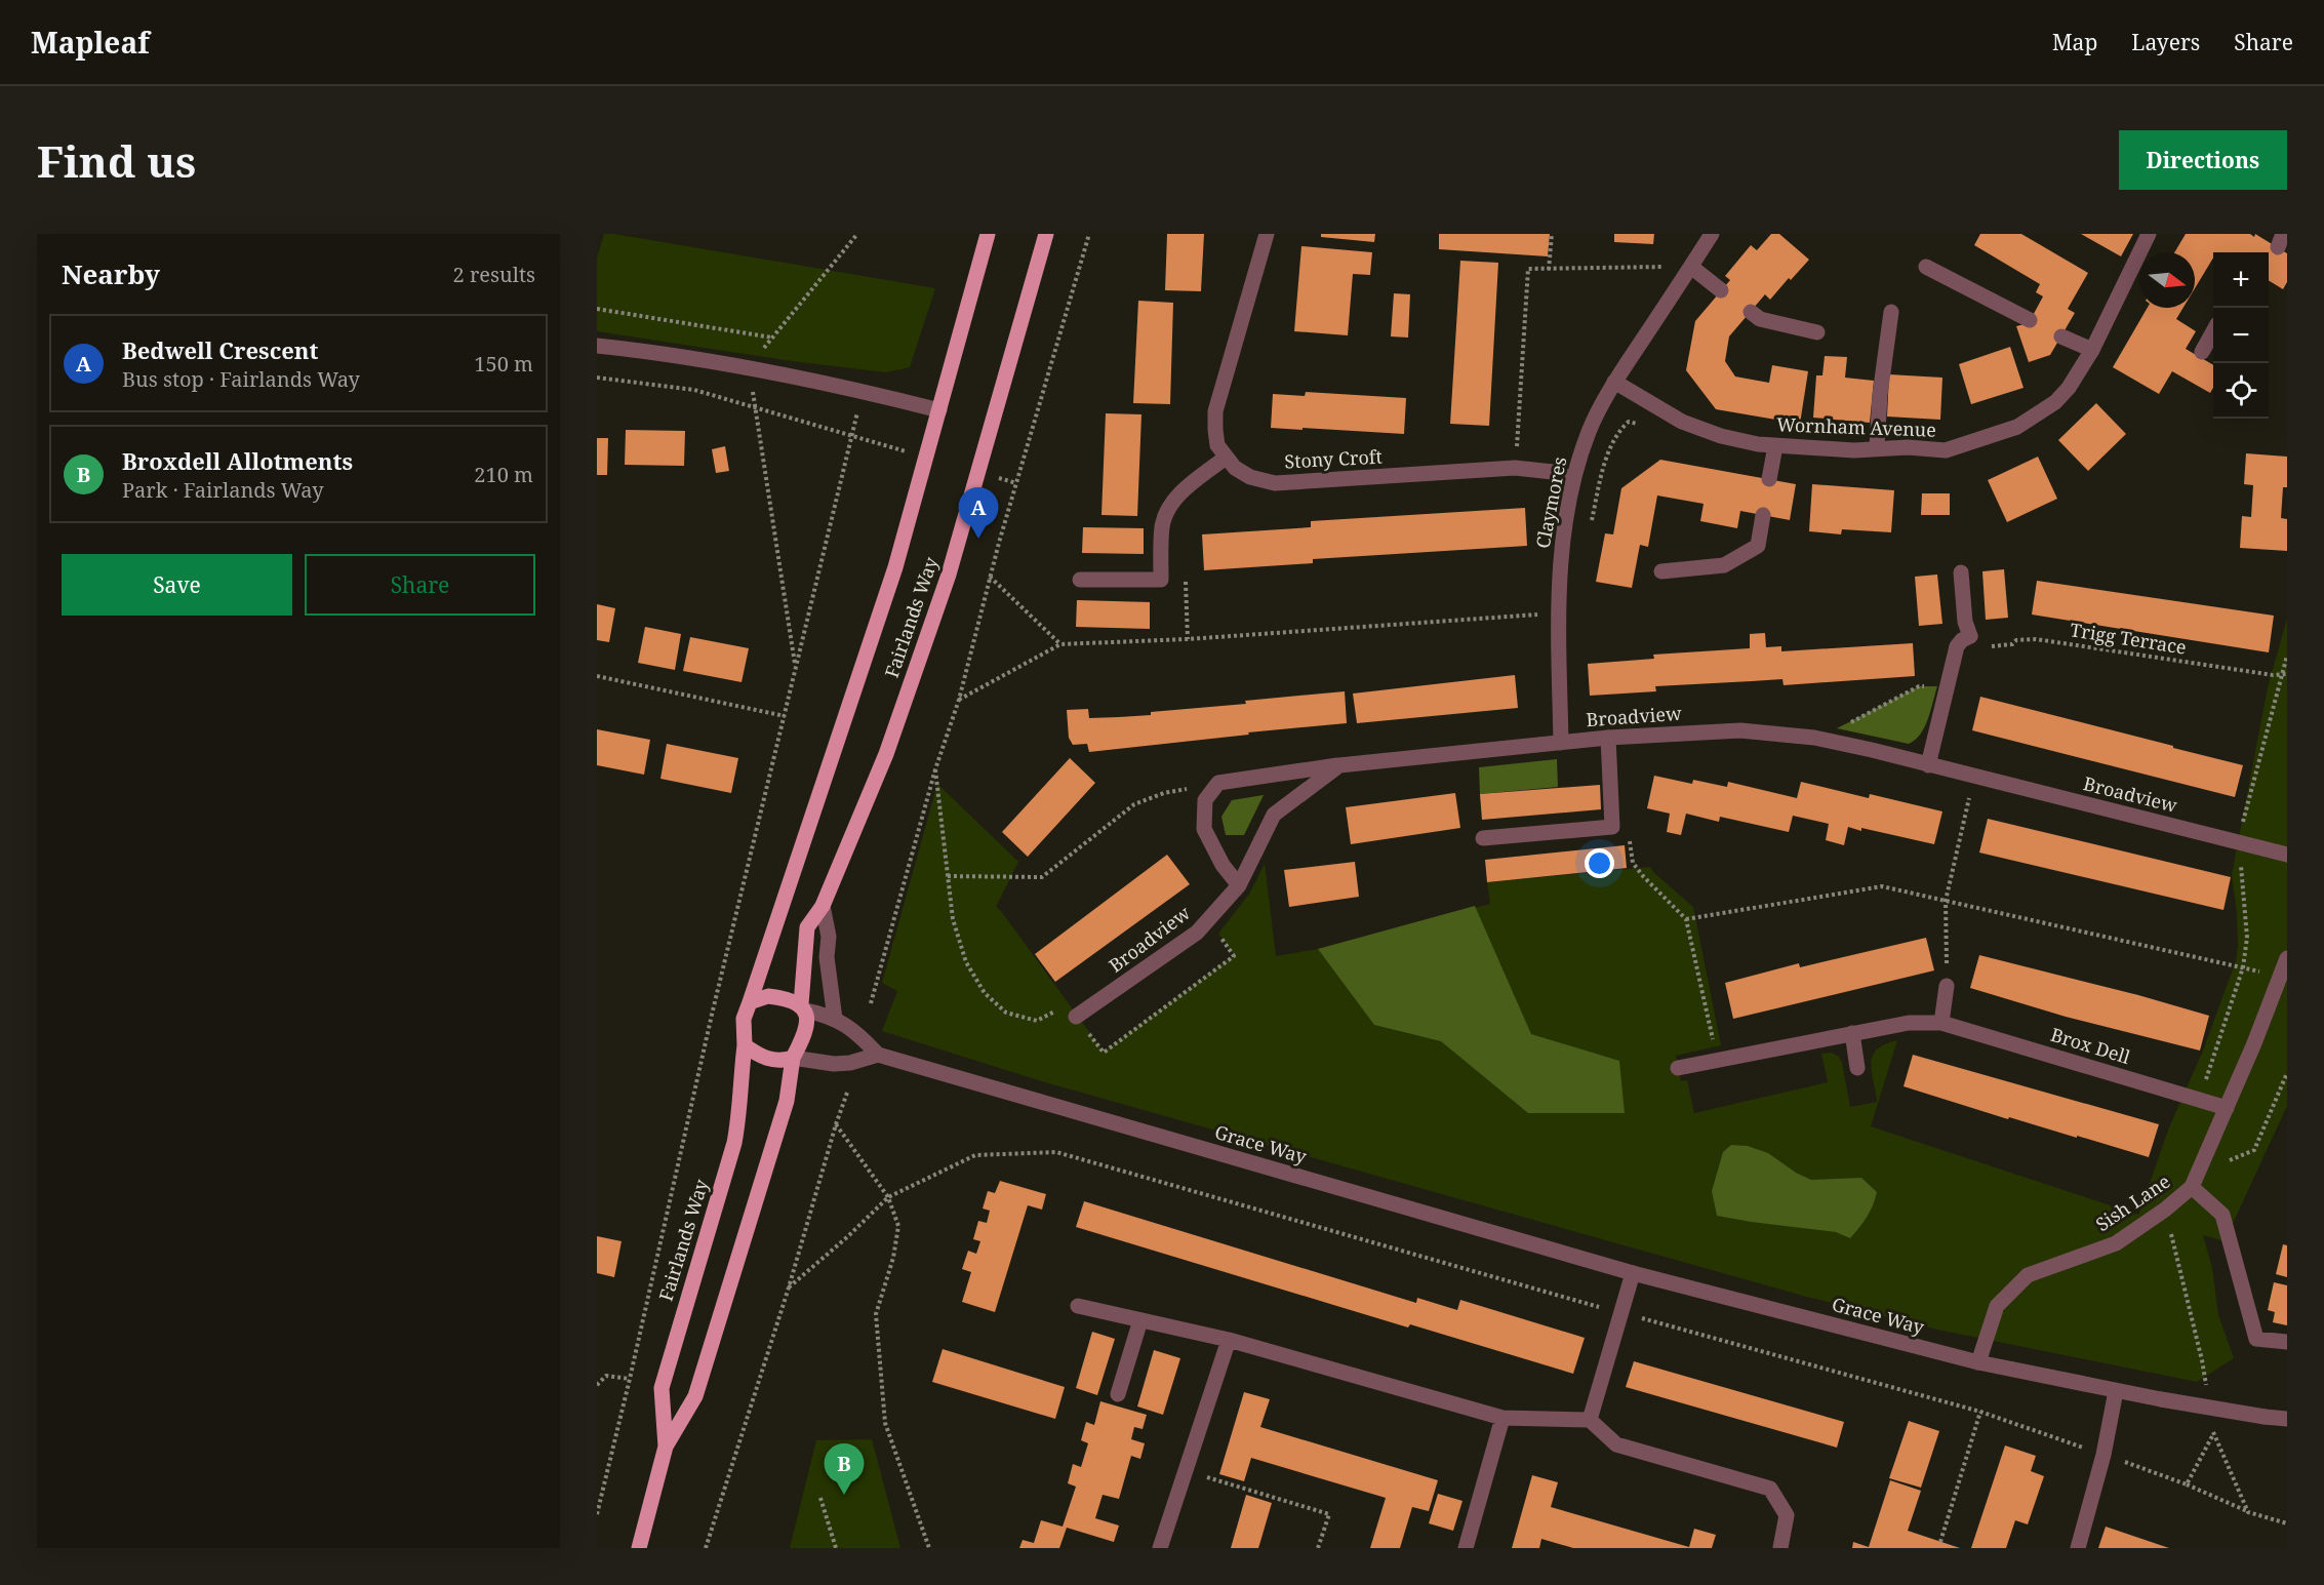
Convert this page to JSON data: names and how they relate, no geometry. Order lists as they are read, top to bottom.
{
  "streets": {
    "main road": ["Fairlands Way"],
    "street": [
      "Wornham Avenue",
      "Stony Croft",
      "Claymores",
      "Broadview",
      "Brox Dell",
      "Grace Way",
      "Sish Lane"
    ],
    "path": ["Trigg Terrace"]
  },
  "crossings": [
    ["Wornham Avenue", "Claymores"],
    ["Stony Croft", "Claymores"],
    ["Claymores", "Broadview"],
    ["Fairlands Way", "Grace Way"],
    ["Brox Dell", "Sish Lane"],
    ["Grace Way", "Sish Lane"]
  ],
  "north": "right",
  "page": {
    "header": "Mapleaf",
    "nav": ["Map", "Layers", "Share"],
    "buttons": [
      "Directions",
      ["Save", "Share"]
    ],
    "title": "Find us",
    "heading": ["Nearby", "2 results"],
    "map_buttons": ["+", "−"],
    "list": [
      {
        "mark": "A",
        "name": "Bedwell Crescent",
        "note": "Bus stop · Fairlands Way",
        "value": "150 m"
      },
      {
        "mark": "B",
        "name": "Broxdell Allotments",
        "note": "Park · Fairlands Way",
        "value": "210 m"
      }
    ],
    "pins": ["A", "B"]
  }
}
